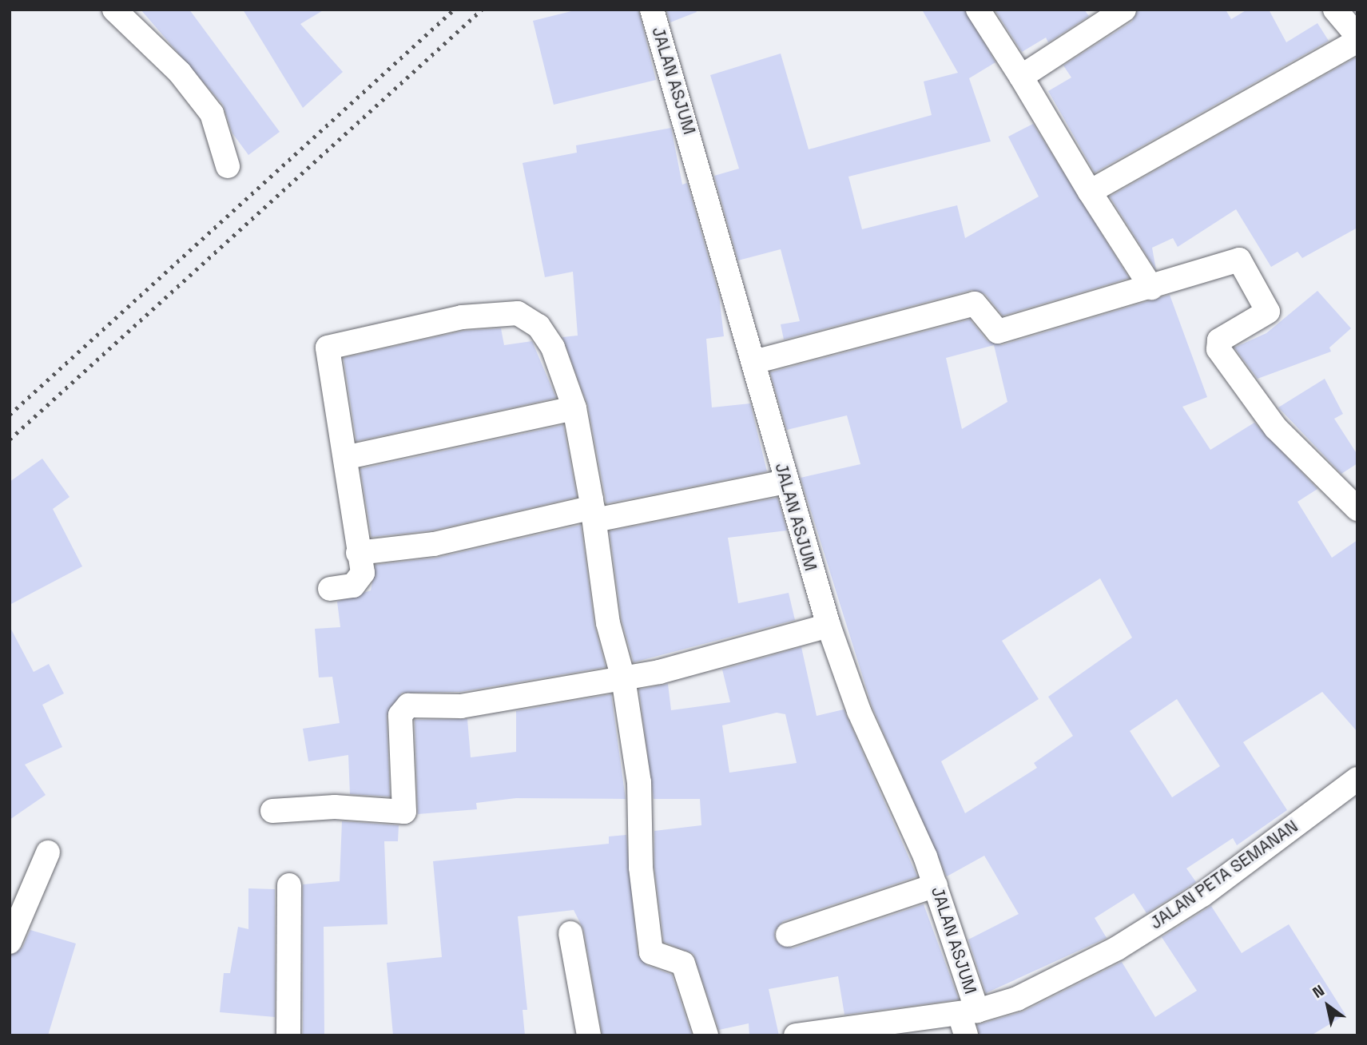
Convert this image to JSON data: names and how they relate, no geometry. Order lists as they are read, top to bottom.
{
  "streets": {
    "street": ["JALAN ASJUM", "JALAN PETA SEMANAN"]
  },
  "crossings": [
    ["JALAN ASJUM", "JALAN PETA SEMANAN"]
  ],
  "north": "top left"
}
